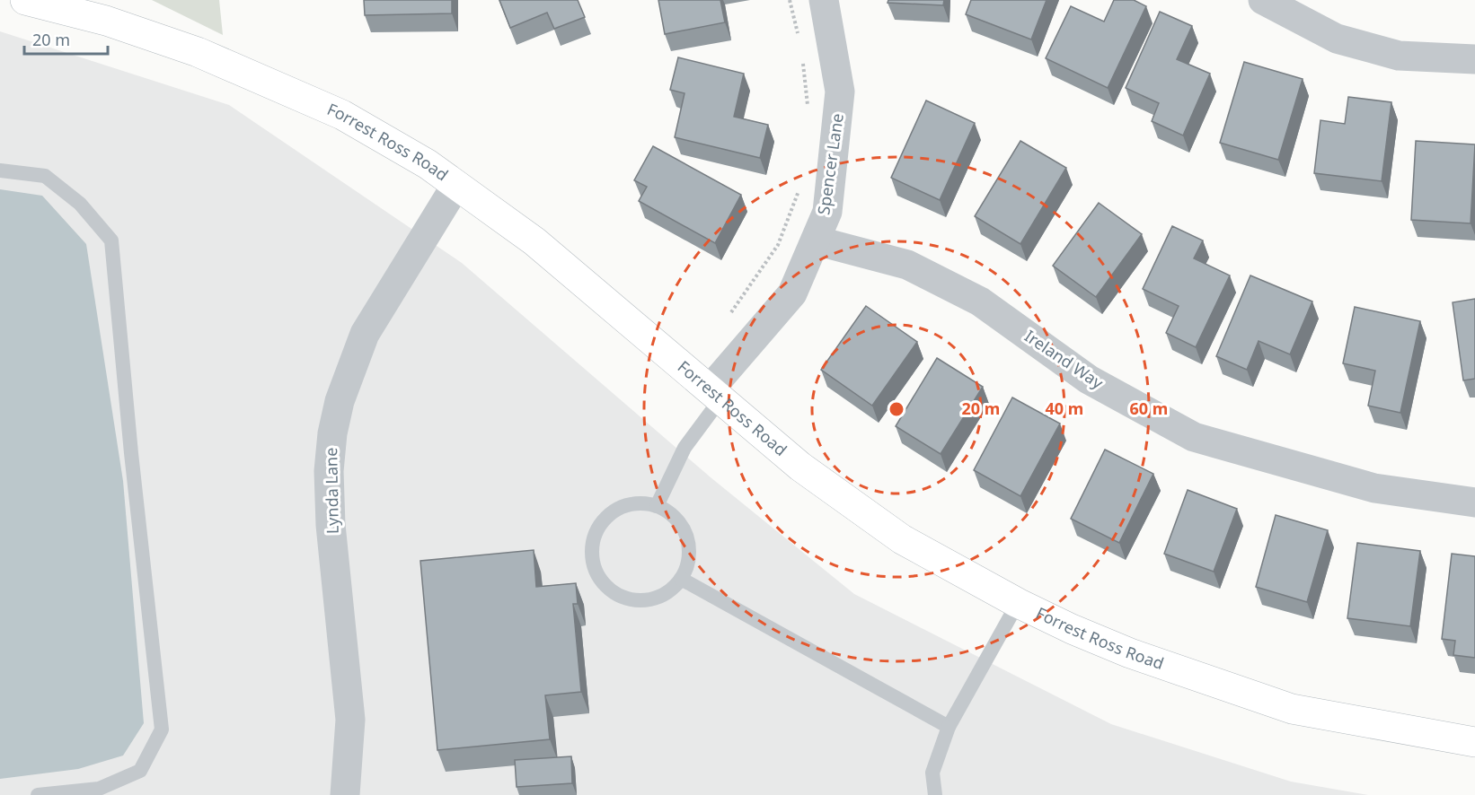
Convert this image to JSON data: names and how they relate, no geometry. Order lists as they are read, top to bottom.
{
  "streets": {
    "street": [
      "Forrest Ross Road",
      "Spencer Lane",
      "Ireland Way",
      "Lynda Lane"
    ]
  },
  "crossings": [
    ["Forrest Ross Road", "Spencer Lane"],
    ["Forrest Ross Road", "Lynda Lane"],
    ["Spencer Lane", "Ireland Way"]
  ],
  "scale_bar": "20 m",
  "rings": ["20 m", "40 m", "60 m"]
}
